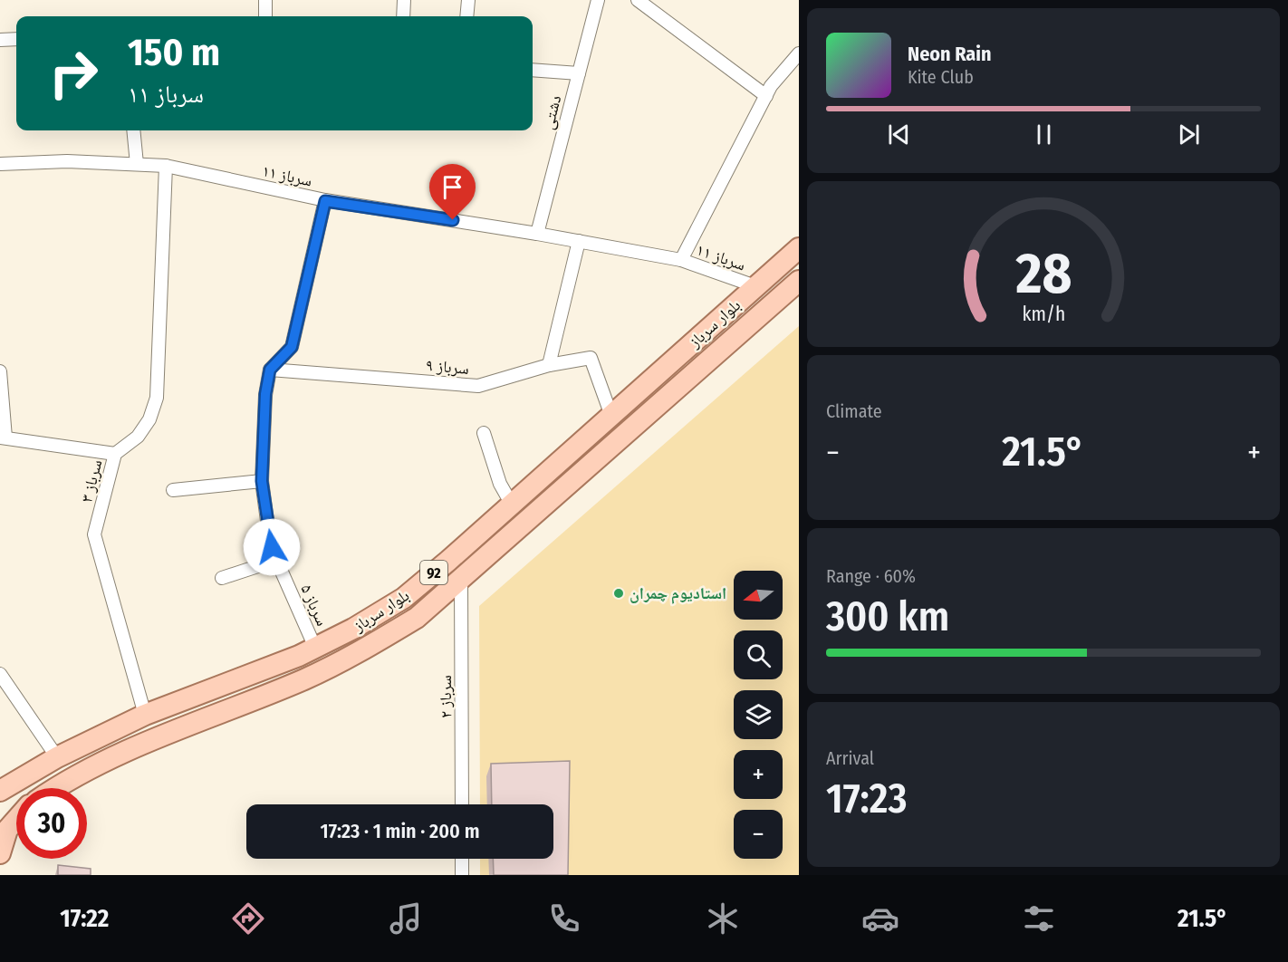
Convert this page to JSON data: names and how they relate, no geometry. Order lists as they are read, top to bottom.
{
  "streets": {
    "main road": ["بلوار سرباز", "92"],
    "street": [
      "دشتی",
      "سرباز ۱۱",
      "سرباز ۹",
      "سرباز ۳",
      "سرباز ۵",
      "سرباز ۲"
    ]
  },
  "crossings": [
    ["دشتی", "سرباز ۱۱"],
    ["سرباز ۱۱", "بلوار سرباز"],
    ["سرباز ۱۱", "سرباز ۳"],
    ["بلوار سرباز", "سرباز ۹"],
    ["بلوار سرباز", "سرباز ۳"],
    ["بلوار سرباز", "سرباز ۵"],
    ["بلوار سرباز", "سرباز ۲"],
    ["سرباز ۹", "سرباز ۵"]
  ],
  "places": ["استادیوم چمران"],
  "north": "left",
  "page": {
    "turn": ["150 m", "سرباز ۱۱"],
    "song": ["Neon Rain", "Kite Club"],
    "tile": [
      "Climate",
      ["Range · 60%", "300 km"],
      ["Arrival", "17:23"]
    ],
    "heat": ["−", "21.5°", "+"],
    "map_buttons": ["+", "−"],
    "limit": "30",
    "trip": "17:23 · 1 min · 200 m",
    "tabs": ["17:22", "21.5°"],
    "gauge": ["28", "km/h"]
  }
}
